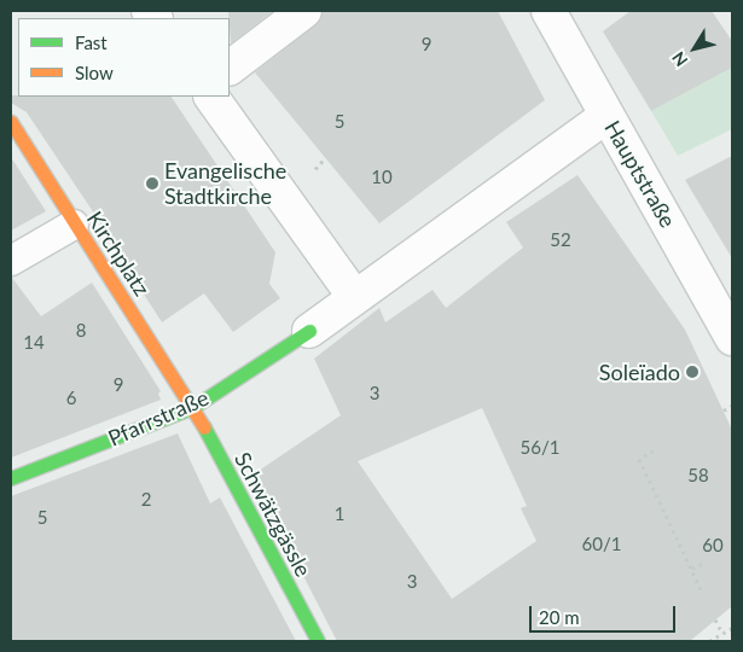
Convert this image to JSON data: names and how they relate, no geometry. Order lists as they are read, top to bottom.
{
  "streets": {
    "street": [
      "Hauptstraße",
      "Kirchplatz",
      "Pfarrstraße",
      "Schwätzgässle"
    ]
  },
  "crossings": [
    ["Hauptstraße", "Pfarrstraße"],
    ["Kirchplatz", "Pfarrstraße"],
    ["Kirchplatz", "Schwätzgässle"],
    ["Pfarrstraße", "Schwätzgässle"]
  ],
  "places": ["Evangelische Stadtkirche", "Soleïado"],
  "house_numbers": [
    "9",
    "5",
    "10",
    "52",
    "8",
    "14",
    "9",
    "3",
    "6",
    "56/1",
    "58",
    "2",
    "1",
    "5",
    "60/1",
    "60",
    "3"
  ],
  "legend": ["Fast", "Slow"],
  "scale_bar": "20 m",
  "north": "bottom left"
}
